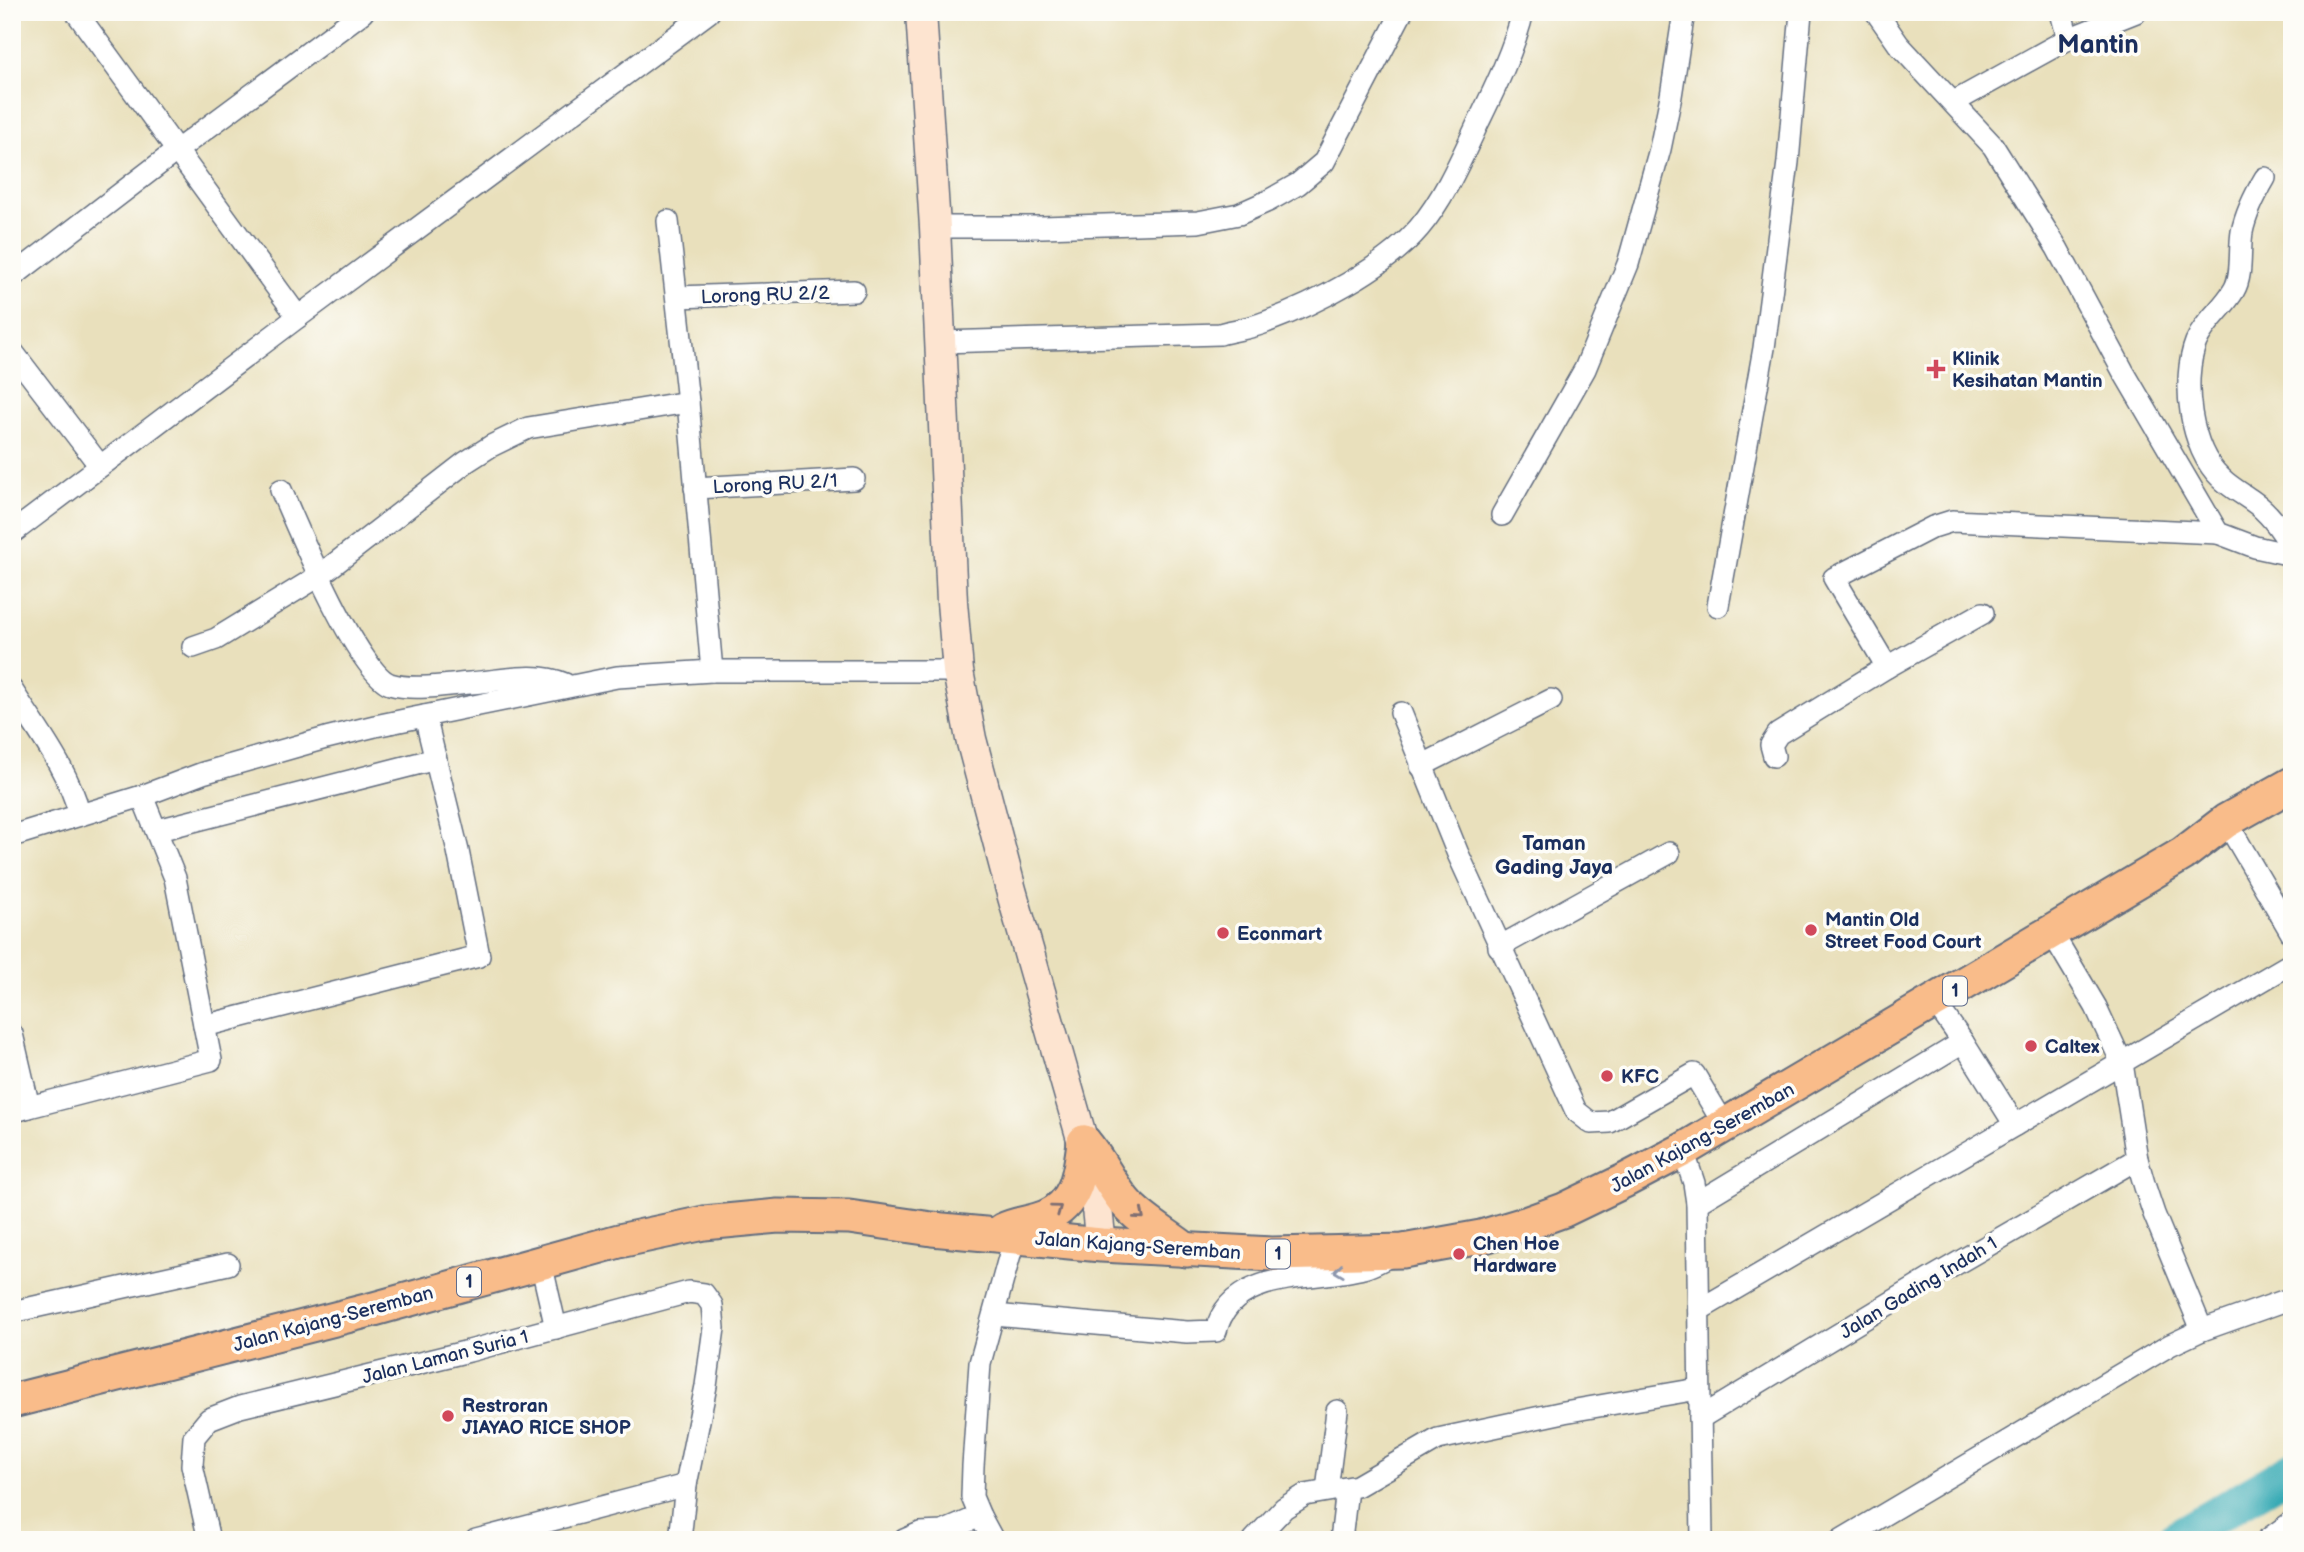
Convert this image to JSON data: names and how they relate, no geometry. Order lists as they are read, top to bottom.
{
  "streets": {
    "main road": ["1", "Jalan Kajang-Seremban"],
    "street": [
      "Lorong RU 2/2",
      "Lorong RU 2/1",
      "Jalan Gading Indah 1",
      "Jalan Laman Suria 1"
    ]
  },
  "districts": ["Mantin", "Taman Gading Jaya"],
  "places": {
    "health": ["Klinik Kesihatan Mantin"],
    "other": [
      "Mantin Old Street Food Court",
      "Econmart",
      "Caltex",
      "KFC",
      "Chen Hoe Hardware",
      "Restroran JIAYAO RICE SHOP"
    ]
  }
}
